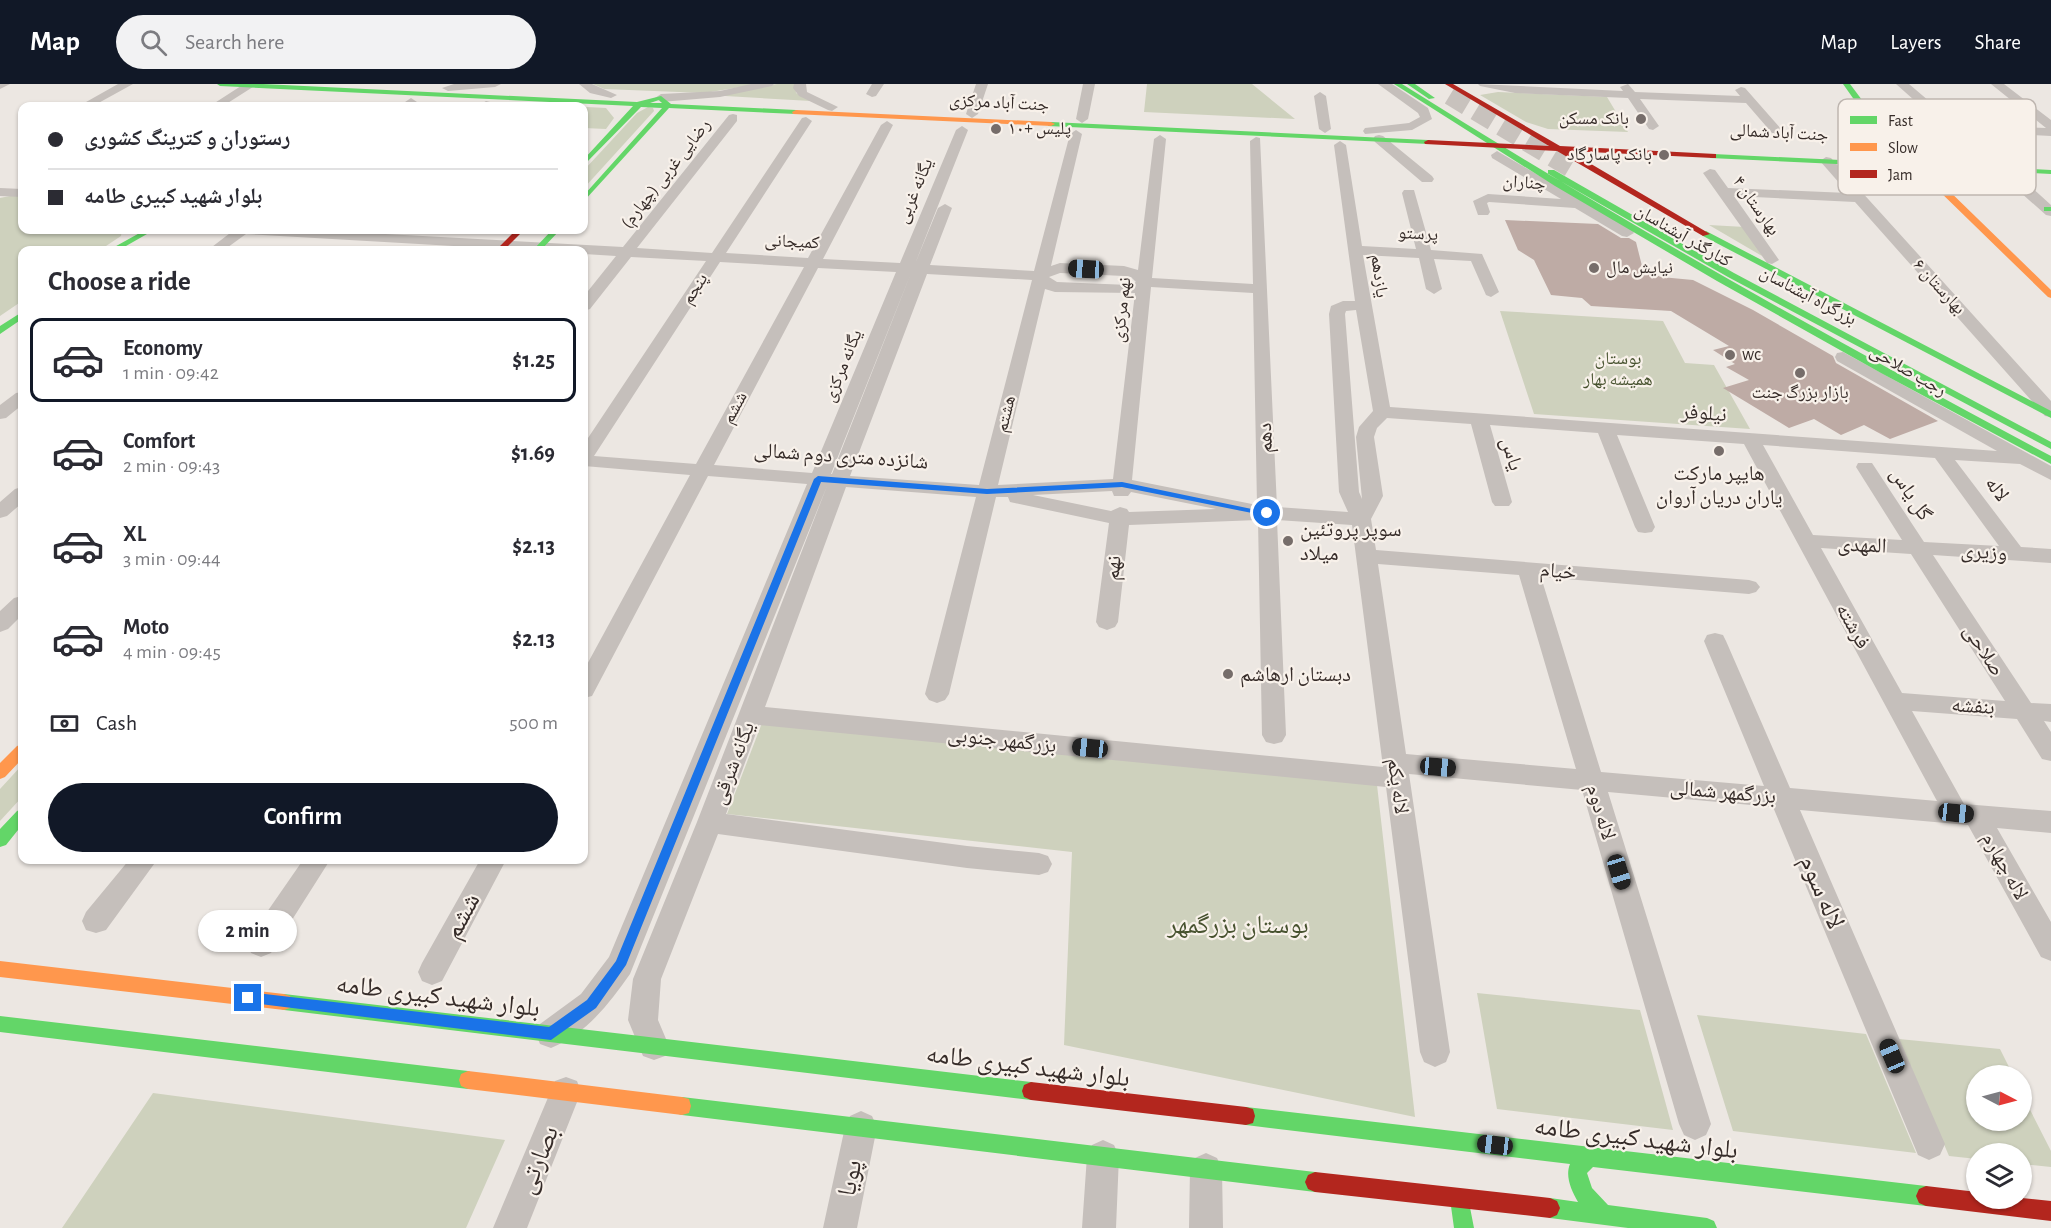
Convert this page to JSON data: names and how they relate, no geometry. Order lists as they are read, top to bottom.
{
  "streets": {
    "main road": [
      "جنت آباد مرکزی",
      "جنت آباد شمالی",
      "کنارگذر آبشناسان",
      "بزرگراه آبشناسان",
      "بلوار شهید کبیری طامه"
    ],
    "street": [
      "رضایی غربی (چهارم)",
      "چناران",
      "یگانه غربی",
      "بهارستان ۴",
      "پرستو",
      "کمیجانی",
      "یازدهم",
      "بهارستان ۶",
      "پنجم",
      "نهم مرکزی",
      "یگانه مرکزی",
      "رجب صلاحی",
      "ششم",
      "نیلوفر",
      "هشتم",
      "دهم",
      "یاس",
      "شانزده متری دوم شمالی",
      "لاله",
      "گل یاس",
      "المهدی",
      "وزیری",
      "نهم",
      "خیام",
      "فرشته",
      "صلاحی",
      "بنفشه",
      "بزرگمهر جنوبی",
      "یگانه شرقی",
      "لاله یکم",
      "بزرگمهر شمالی",
      "لاله دوم",
      "لاله چهارم",
      "لاله سوم",
      "بصارتی",
      "پویا"
    ]
  },
  "crossings": [
    ["جنت آباد مرکزی", "جنت آباد شمالی"],
    ["جنت آباد مرکزی", "کنارگذر آبشناسان"],
    ["جنت آباد مرکزی", "رجب صلاحی"],
    ["جنت آباد مرکزی", "هشتم"],
    ["جنت آباد شمالی", "بهارستان ۶"],
    ["رضایی غربی (چهارم)", "کمیجانی"],
    ["چناران", "رجب صلاحی"],
    ["یگانه غربی", "کمیجانی"],
    ["یگانه غربی", "یگانه مرکزی"],
    ["پرستو", "یازدهم"],
    ["کنارگذر آبشناسان", "بزرگراه آبشناسان"],
    ["کنارگذر آبشناسان", "رجب صلاحی"],
    ["کمیجانی", "پنجم"],
    ["کمیجانی", "یگانه مرکزی"],
    ["کمیجانی", "ششم"],
    ["کمیجانی", "هشتم"],
    ["یازدهم", "نیلوفر"],
    ["یازدهم", "لاله یکم"],
    ["نهم مرکزی", "شانزده متری دوم شمالی"],
    ["یگانه مرکزی", "شانزده متری دوم شمالی"],
    ["یگانه مرکزی", "یگانه شرقی"],
    ["رجب صلاحی", "نیلوفر"],
    ["ششم", "شانزده متری دوم شمالی"],
    ["نیلوفر", "یاس"],
    ["نیلوفر", "لاله"],
    ["نیلوفر", "فرشته"],
    ["هشتم", "شانزده متری دوم شمالی"],
    ["دهم", "شانزده متری دوم شمالی"],
    ["شانزده متری دوم شمالی", "نهم"],
    ["شانزده متری دوم شمالی", "یگانه شرقی"],
    ["شانزده متری دوم شمالی", "لاله یکم"],
    ["لاله", "وزیری"],
    ["گل یاس", "المهدی"],
    ["گل یاس", "وزیری"],
    ["گل یاس", "صلاحی"],
    ["المهدی", "وزیری"],
    ["المهدی", "فرشته"],
    ["المهدی", "صلاحی"],
    ["وزیری", "صلاحی"],
    ["خیام", "لاله یکم"],
    ["خیام", "لاله دوم"],
    ["فرشته", "بنفشه"],
    ["فرشته", "بزرگمهر شمالی"],
    ["فرشته", "لاله چهارم"],
    ["صلاحی", "بنفشه"],
    ["بزرگمهر جنوبی", "یگانه شرقی"],
    ["بزرگمهر جنوبی", "لاله یکم"],
    ["بزرگمهر جنوبی", "بزرگمهر شمالی"],
    ["یگانه شرقی", "بلوار شهید کبیری طامه"],
    ["لاله یکم", "بزرگمهر شمالی"],
    ["بزرگمهر شمالی", "لاله دوم"],
    ["بزرگمهر شمالی", "لاله چهارم"],
    ["بزرگمهر شمالی", "لاله سوم"]
  ],
  "parks": ["بوستان همیشه بهار", "بوستان بزرگمهر"],
  "places": [
    "بانک مسکن",
    "پلیس +۱۰",
    "بانک پاسارگاد",
    "نیایش مال",
    "wc",
    "بازار بزرگ جنت",
    "هایپر مارکت یاران دریان آروان",
    "سوپر پروتئین میلاد",
    "دبستان ارهاشم"
  ],
  "legend": ["Fast", "Slow", "Jam"],
  "north": "right",
  "page": {
    "header": "Map",
    "search": "Search here",
    "nav": ["Map", "Layers", "Share"],
    "banner": ["رستوران و کترینگ کشوری", "بلوار شهید کبیری طامه"],
    "heading": "Choose a ride",
    "list": [
      {
        "name": "Economy",
        "note": "1 min · 09:42",
        "value": "$1.25"
      },
      {
        "name": "Comfort",
        "note": "2 min · 09:43",
        "value": "$1.69"
      },
      {
        "name": "XL",
        "note": "3 min · 09:44",
        "value": "$2.13"
      },
      {
        "name": "Moto",
        "note": "4 min · 09:45",
        "value": "$2.13"
      }
    ],
    "pay": ["Cash", "500 m"],
    "buttons": "Confirm",
    "bubble": "2 min"
  }
}
